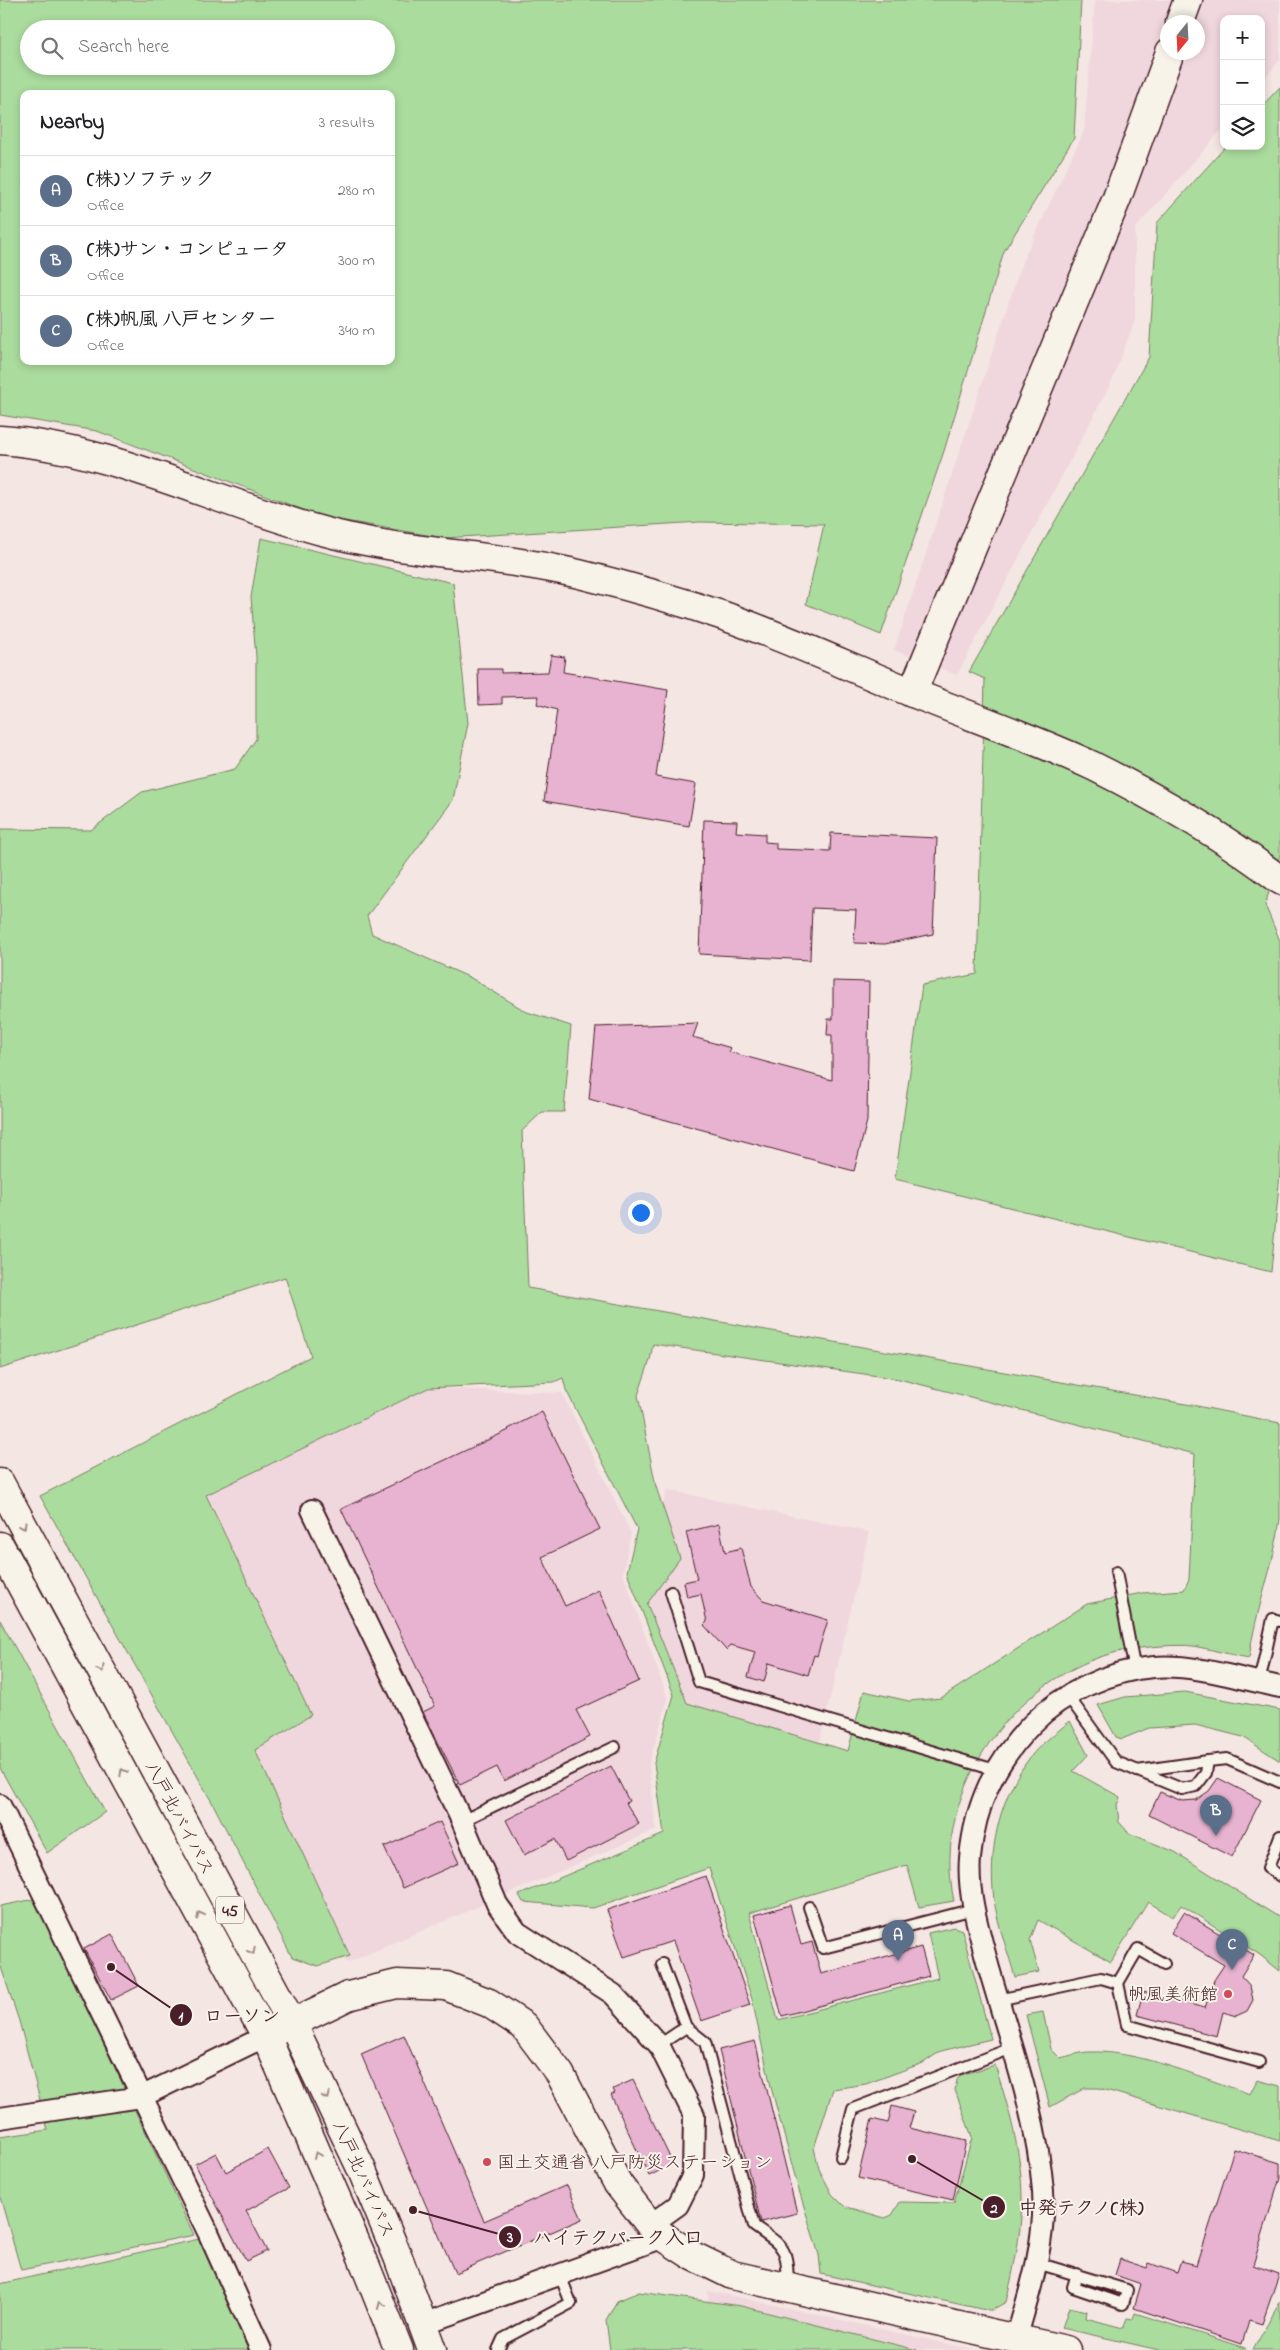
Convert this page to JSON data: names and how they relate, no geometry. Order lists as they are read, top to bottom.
{
  "streets": {
    "main road": ["八戸北バイパス", "45"]
  },
  "places": [
    "ローソン",
    "帆風美術館",
    "中発テクノ(株)",
    "国土交通省 八戸防災ステーション",
    "ハイテクパーク入口"
  ],
  "north": "bottom",
  "page": {
    "map_buttons": ["+", "−"],
    "search": "Search here",
    "heading": ["Nearby", "3 results"],
    "list": [
      {
        "mark": "A",
        "name": "(株)ソフテック",
        "note": "Office",
        "value": "280 m"
      },
      {
        "mark": "B",
        "name": "(株)サン・コンピュータ",
        "note": "Office",
        "value": "300 m"
      },
      {
        "mark": "C",
        "name": "(株)帆風 八戸センター",
        "note": "Office",
        "value": "340 m"
      }
    ],
    "pins": ["B", "A", "C"]
  }
}
